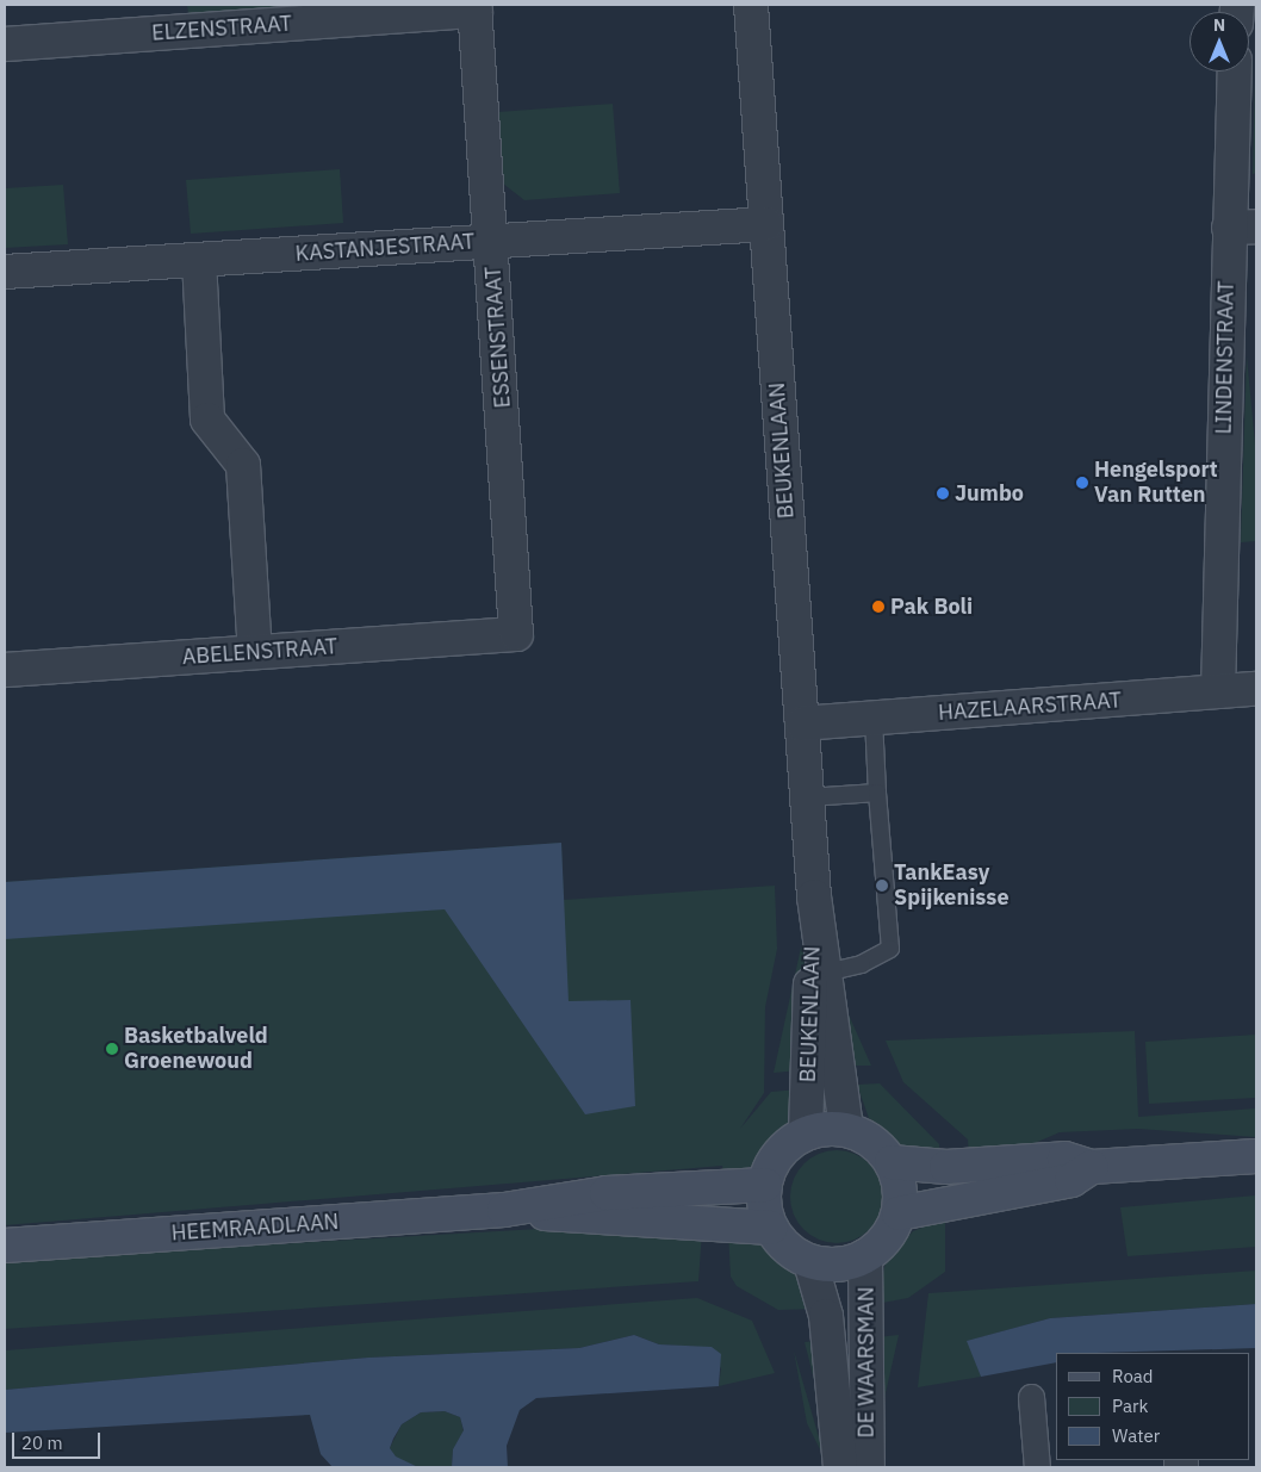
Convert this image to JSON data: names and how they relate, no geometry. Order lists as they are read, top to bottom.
{
  "streets": {
    "main road": ["HEEMRAADLAAN"],
    "street": [
      "ELZENSTRAAT",
      "KASTANJESTRAAT",
      "ESSENSTRAAT",
      "LINDENSTRAAT",
      "BEUKENLAAN",
      "ABELENSTRAAT",
      "HAZELAARSTRAAT",
      "DE WAARSMAN"
    ]
  },
  "crossings": [
    ["ELZENSTRAAT", "ESSENSTRAAT"],
    ["KASTANJESTRAAT", "ESSENSTRAAT"],
    ["KASTANJESTRAAT", "BEUKENLAAN"],
    ["ESSENSTRAAT", "ABELENSTRAAT"],
    ["LINDENSTRAAT", "HAZELAARSTRAAT"],
    ["BEUKENLAAN", "HAZELAARSTRAAT"],
    ["BEUKENLAAN", "HEEMRAADLAAN"],
    ["BEUKENLAAN", "DE WAARSMAN"],
    ["HEEMRAADLAAN", "DE WAARSMAN"]
  ],
  "places": [
    "Hengelsport Van Rutten",
    "Jumbo",
    "Pak Boli",
    "TankEasy Spijkenisse",
    "Basketbalveld Groenewoud"
  ],
  "legend": ["Road", "Park", "Water"],
  "scale_bar": "20 m",
  "north": "top"
}
